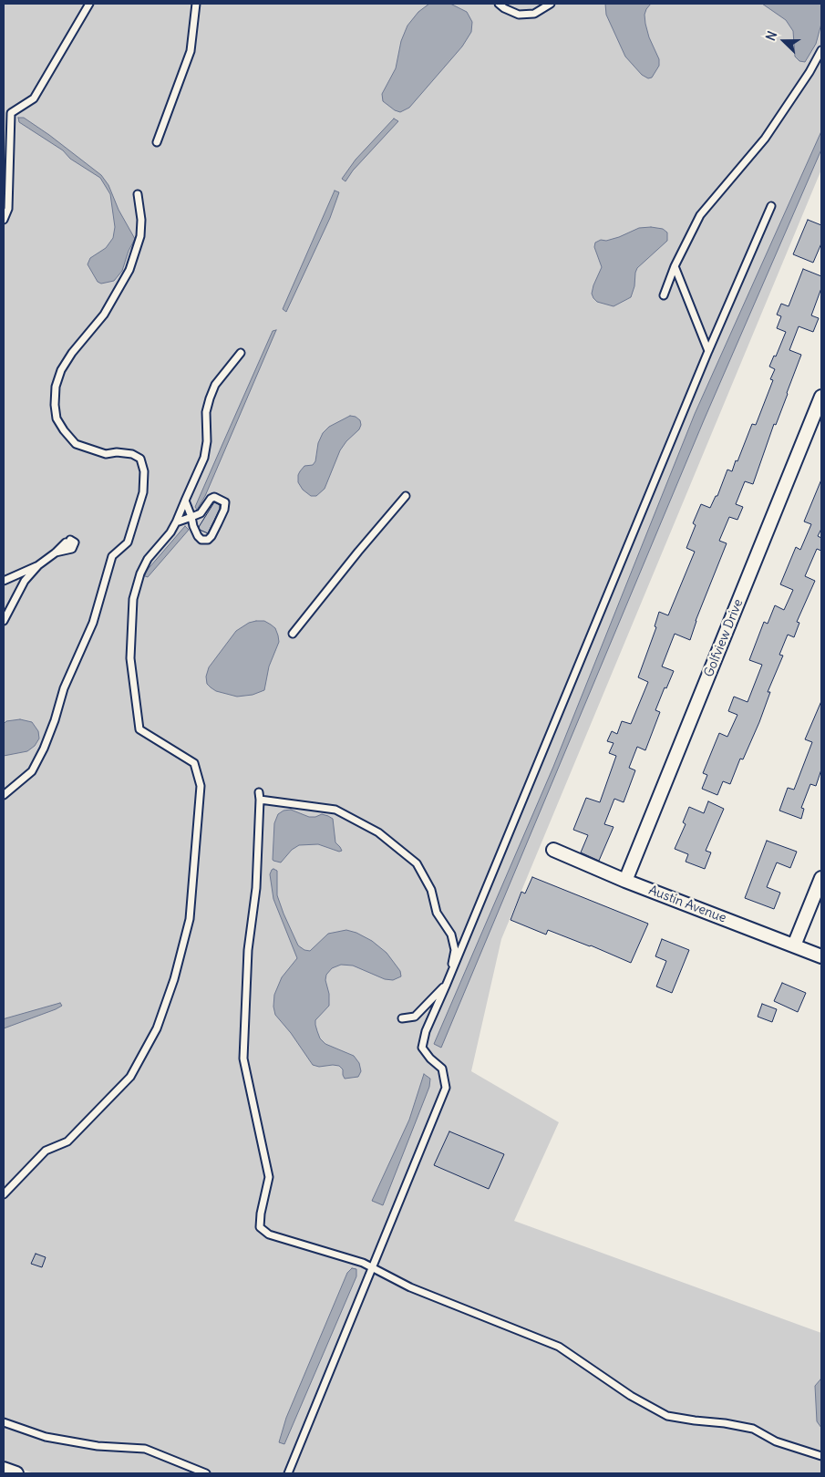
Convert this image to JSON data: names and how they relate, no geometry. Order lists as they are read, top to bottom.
{
  "streets": {
    "street": ["Golfview Drive", "Austin Avenue"]
  },
  "crossings": [
    ["Golfview Drive", "Austin Avenue"]
  ],
  "north": "left"
}
